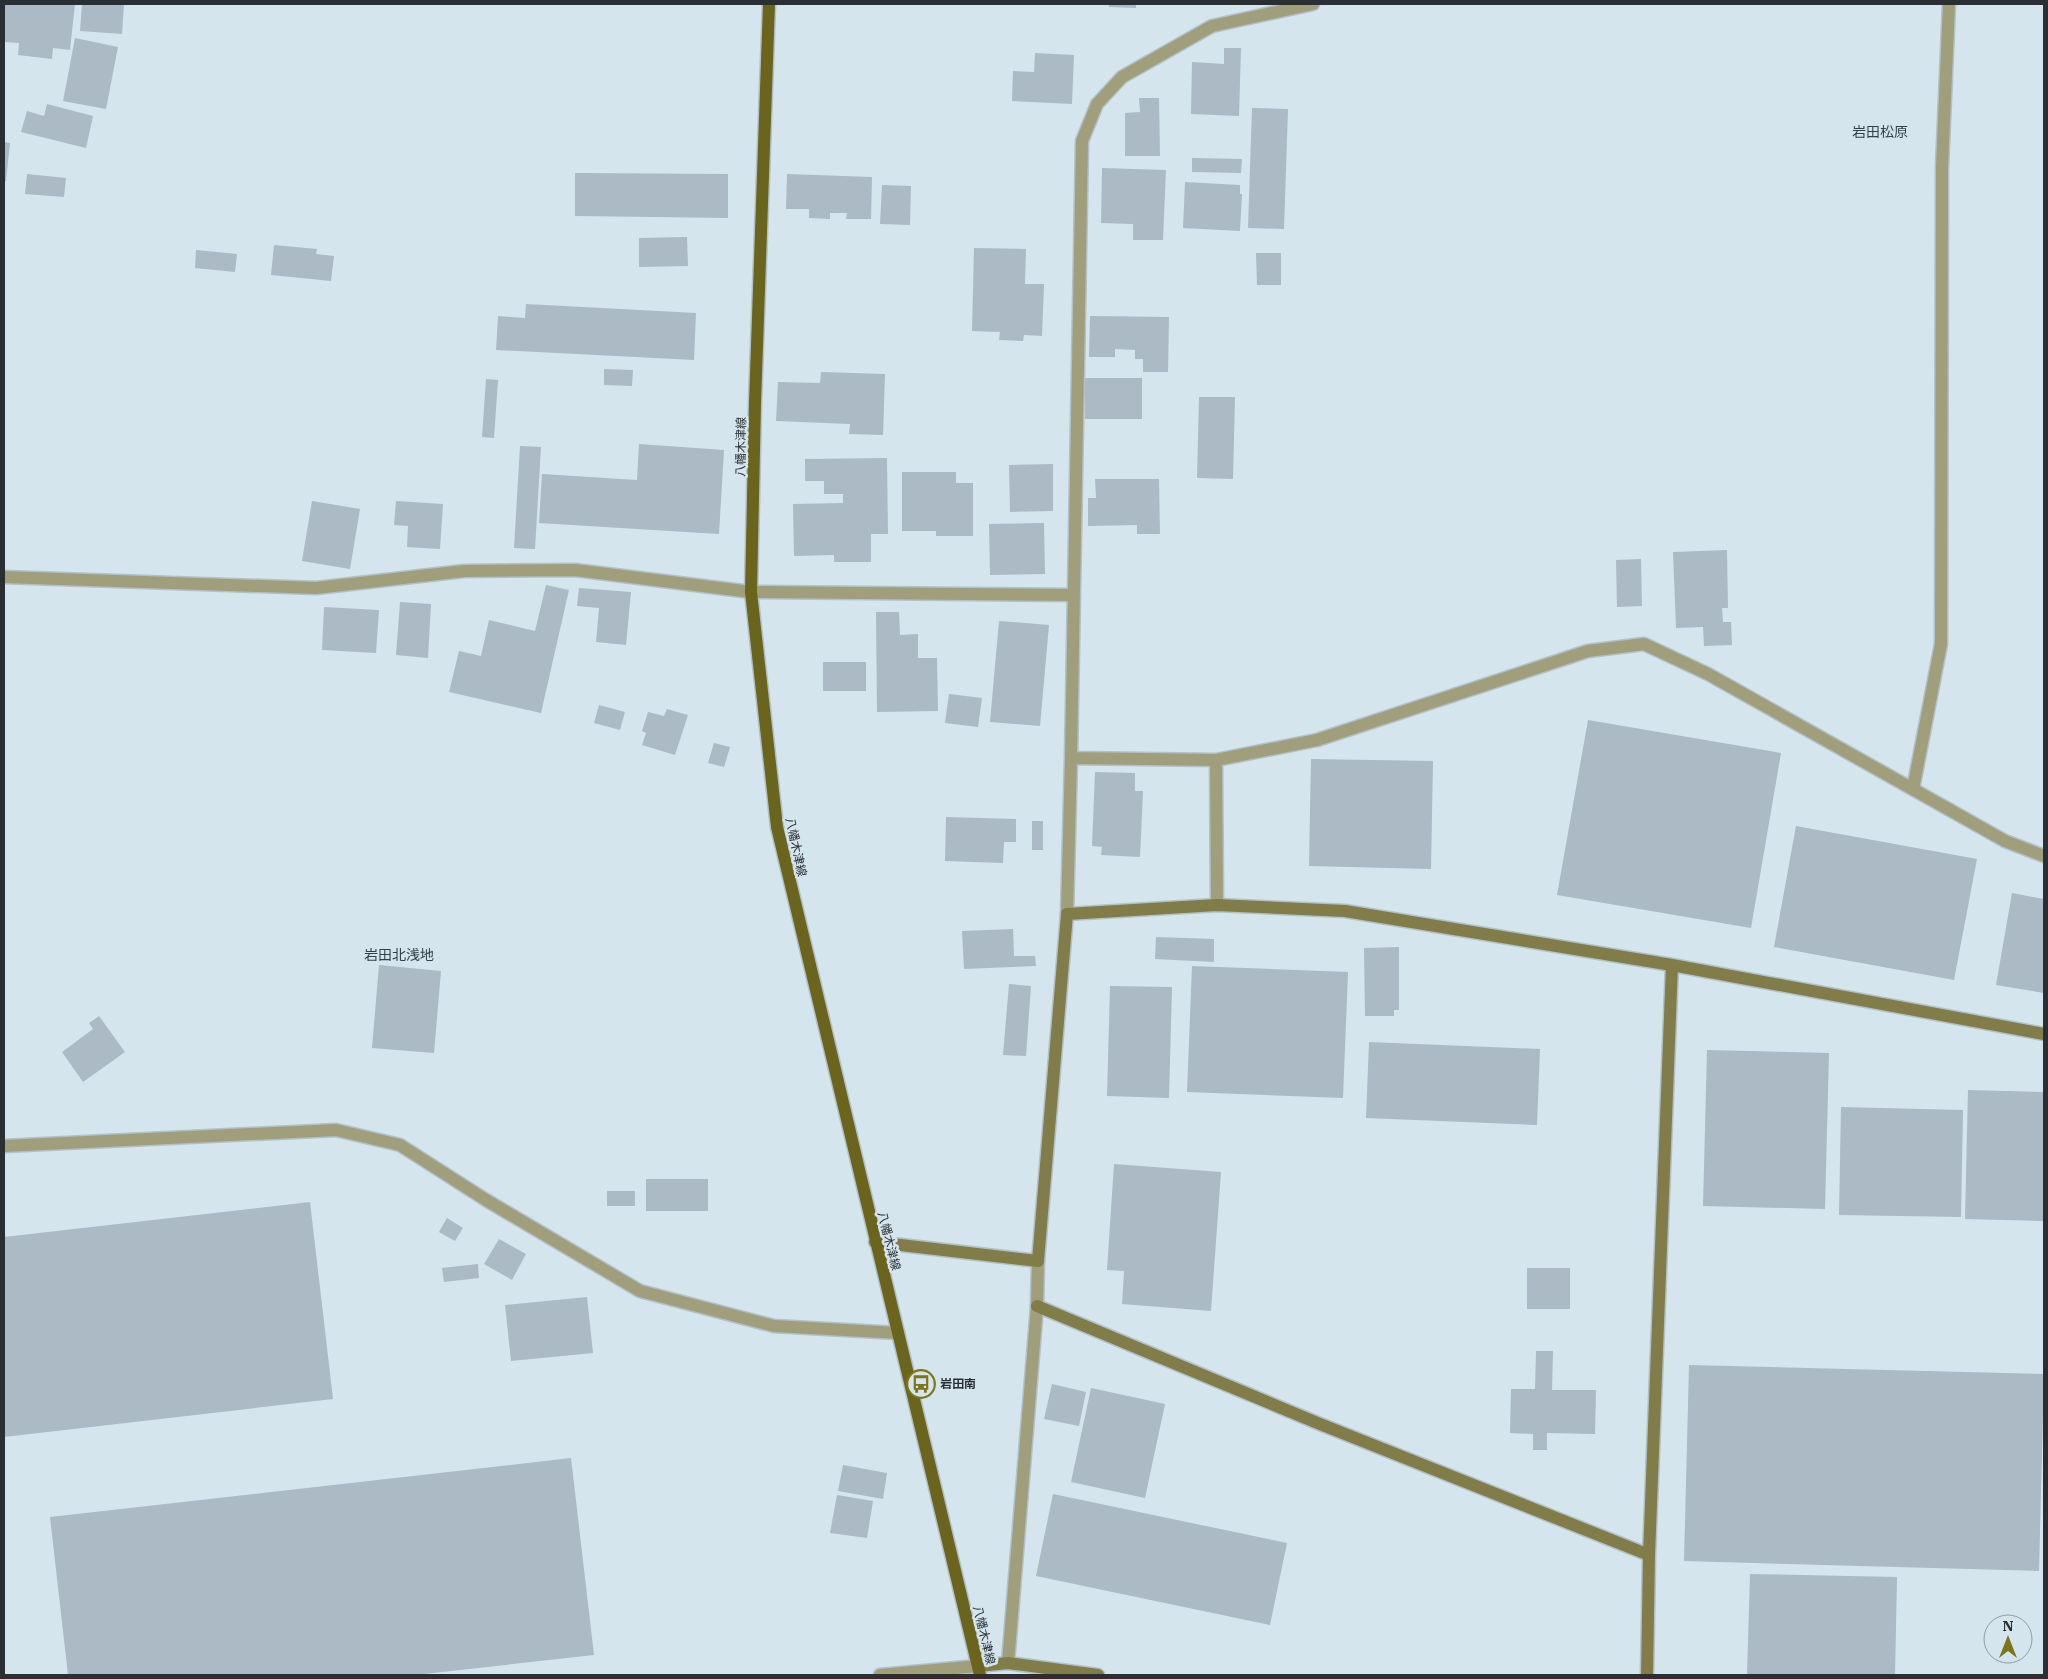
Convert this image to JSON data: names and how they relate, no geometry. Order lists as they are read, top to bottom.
{
  "streets": {
    "main road": ["八幡木津線"]
  },
  "districts": ["岩田松原", "岩田北浅地"],
  "places": {
    "bus stop": ["岩田南"]
  },
  "north": "top"
}
